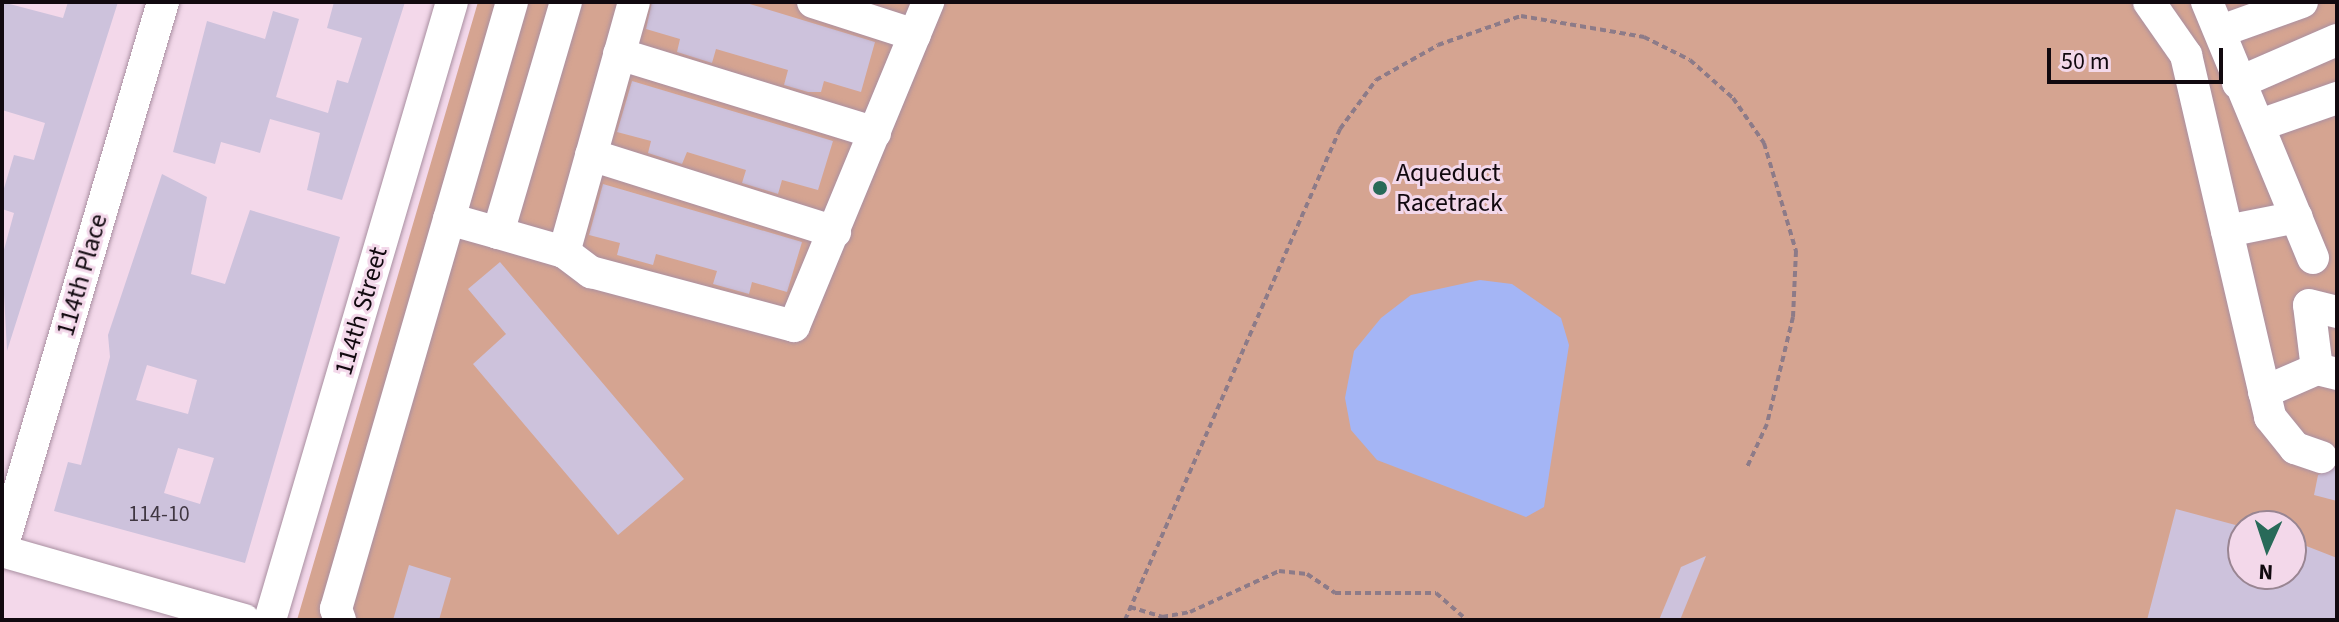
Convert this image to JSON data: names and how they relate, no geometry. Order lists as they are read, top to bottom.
{
  "streets": {
    "street": ["114th Place", "114th Street"]
  },
  "places": ["Aqueduct Racetrack"],
  "house_numbers": ["114-10"],
  "scale_bar": "50 m",
  "north": "bottom"
}
